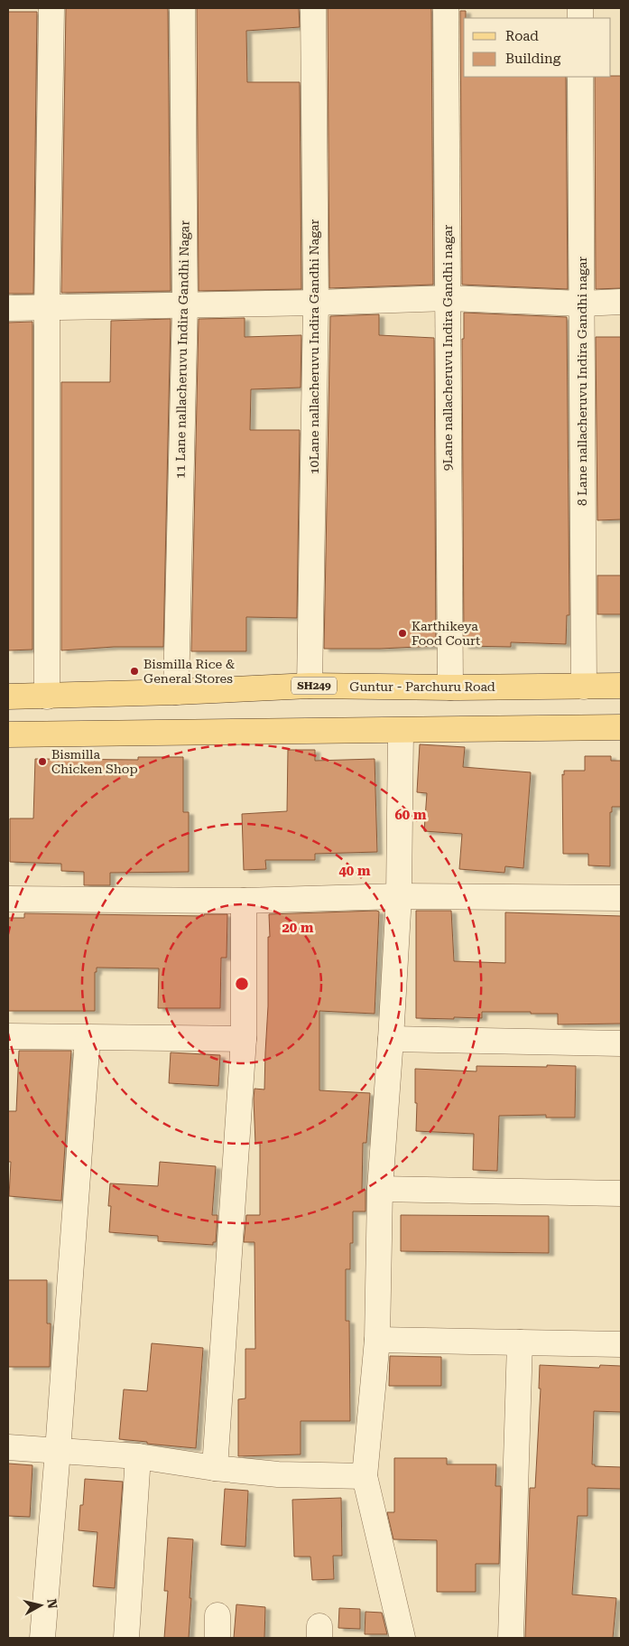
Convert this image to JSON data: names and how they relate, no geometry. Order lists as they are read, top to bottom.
{
  "streets": {
    "main road": ["SH249", "Guntur - Parchuru Road"],
    "street": [
      "10Lane nallacheruvu Indira Gandhi Nagar",
      "9Lane nallacheruvu Indira Gandhi nagar",
      "11 Lane nallacheruvu Indira Gandhi Nagar",
      "8 Lane nallacheruvu Indira Gandhi nagar"
    ]
  },
  "crossings": [
    ["10Lane nallacheruvu Indira Gandhi Nagar", "Guntur - Parchuru Road"],
    ["9Lane nallacheruvu Indira Gandhi nagar", "Guntur - Parchuru Road"],
    ["11 Lane nallacheruvu Indira Gandhi Nagar", "Guntur - Parchuru Road"],
    ["8 Lane nallacheruvu Indira Gandhi nagar", "Guntur - Parchuru Road"]
  ],
  "places": ["Karthikeya Food Court", "Bismilla Rice & General Stores", "Bismilla Chicken Shop"],
  "legend": ["Road", "Building"],
  "north": "right",
  "rings": ["60 m", "40 m", "20 m"]
}
